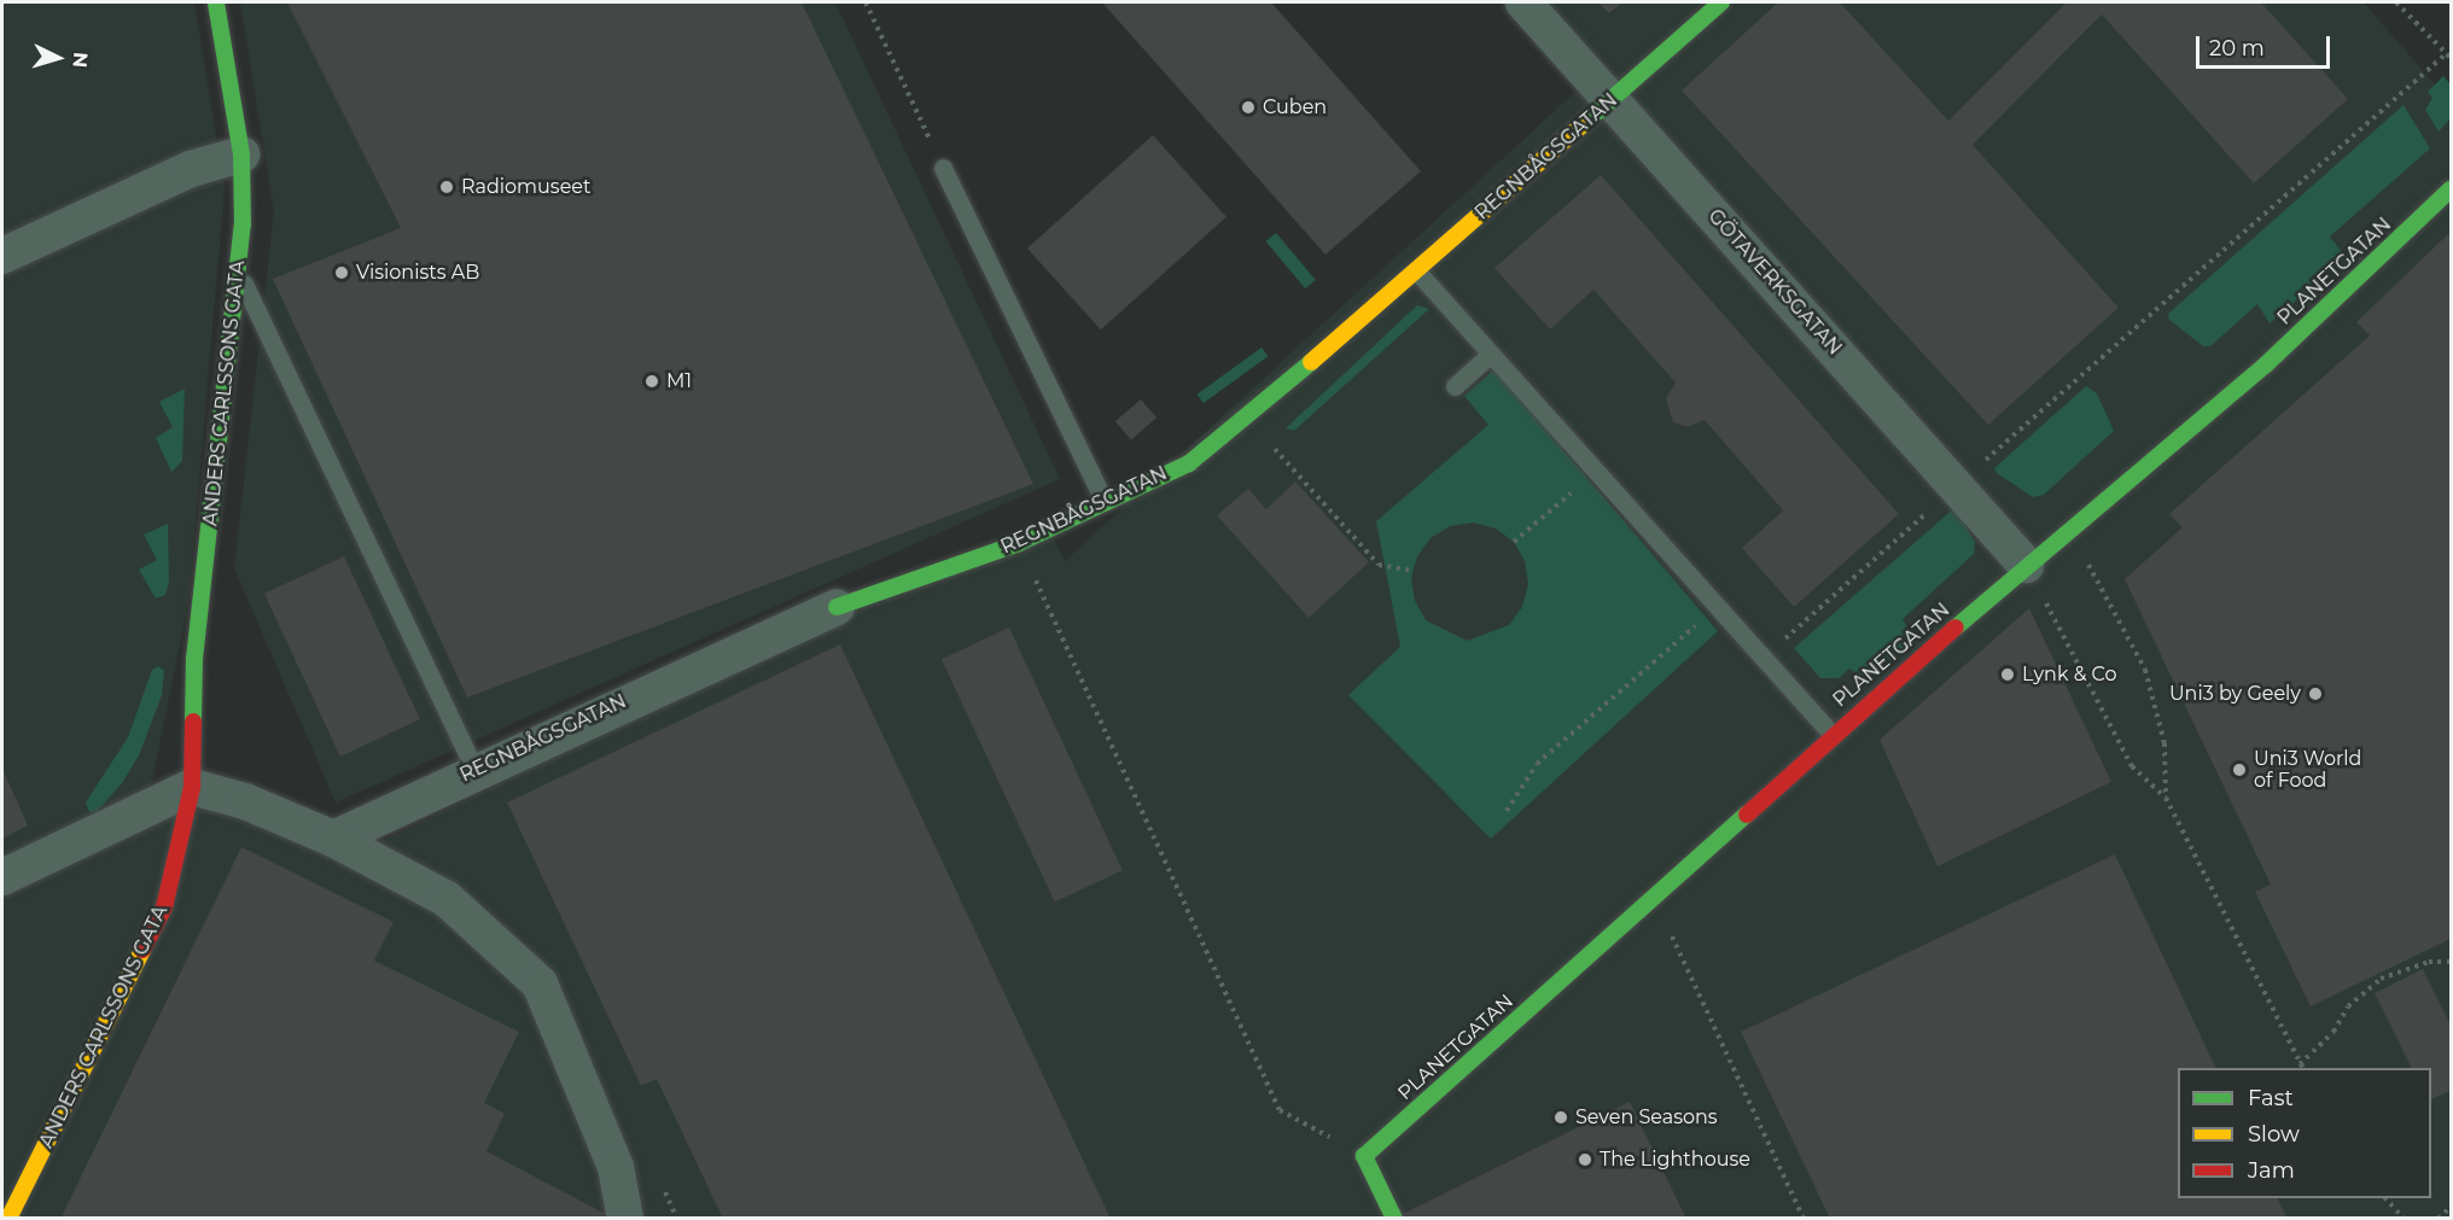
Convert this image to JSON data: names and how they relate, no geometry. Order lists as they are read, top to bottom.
{
  "streets": {
    "street": [
      "REGNBÅGSGATAN",
      "PLANETGATAN",
      "GÖTAVERKSGATAN",
      "ANDERS CARLSSONS GATA"
    ]
  },
  "crossings": [
    ["REGNBÅGSGATAN", "GÖTAVERKSGATAN"],
    ["PLANETGATAN", "GÖTAVERKSGATAN"]
  ],
  "places": [
    "Cuben",
    "Radiomuseet",
    "Visionists AB",
    "M1",
    "Lynk & Co",
    "Uni3 by Geely",
    "Uni3 World of Food",
    "Seven Seasons",
    "The Lighthouse"
  ],
  "legend": ["Fast", "Slow", "Jam"],
  "scale_bar": "20 m",
  "north": "right"
}
